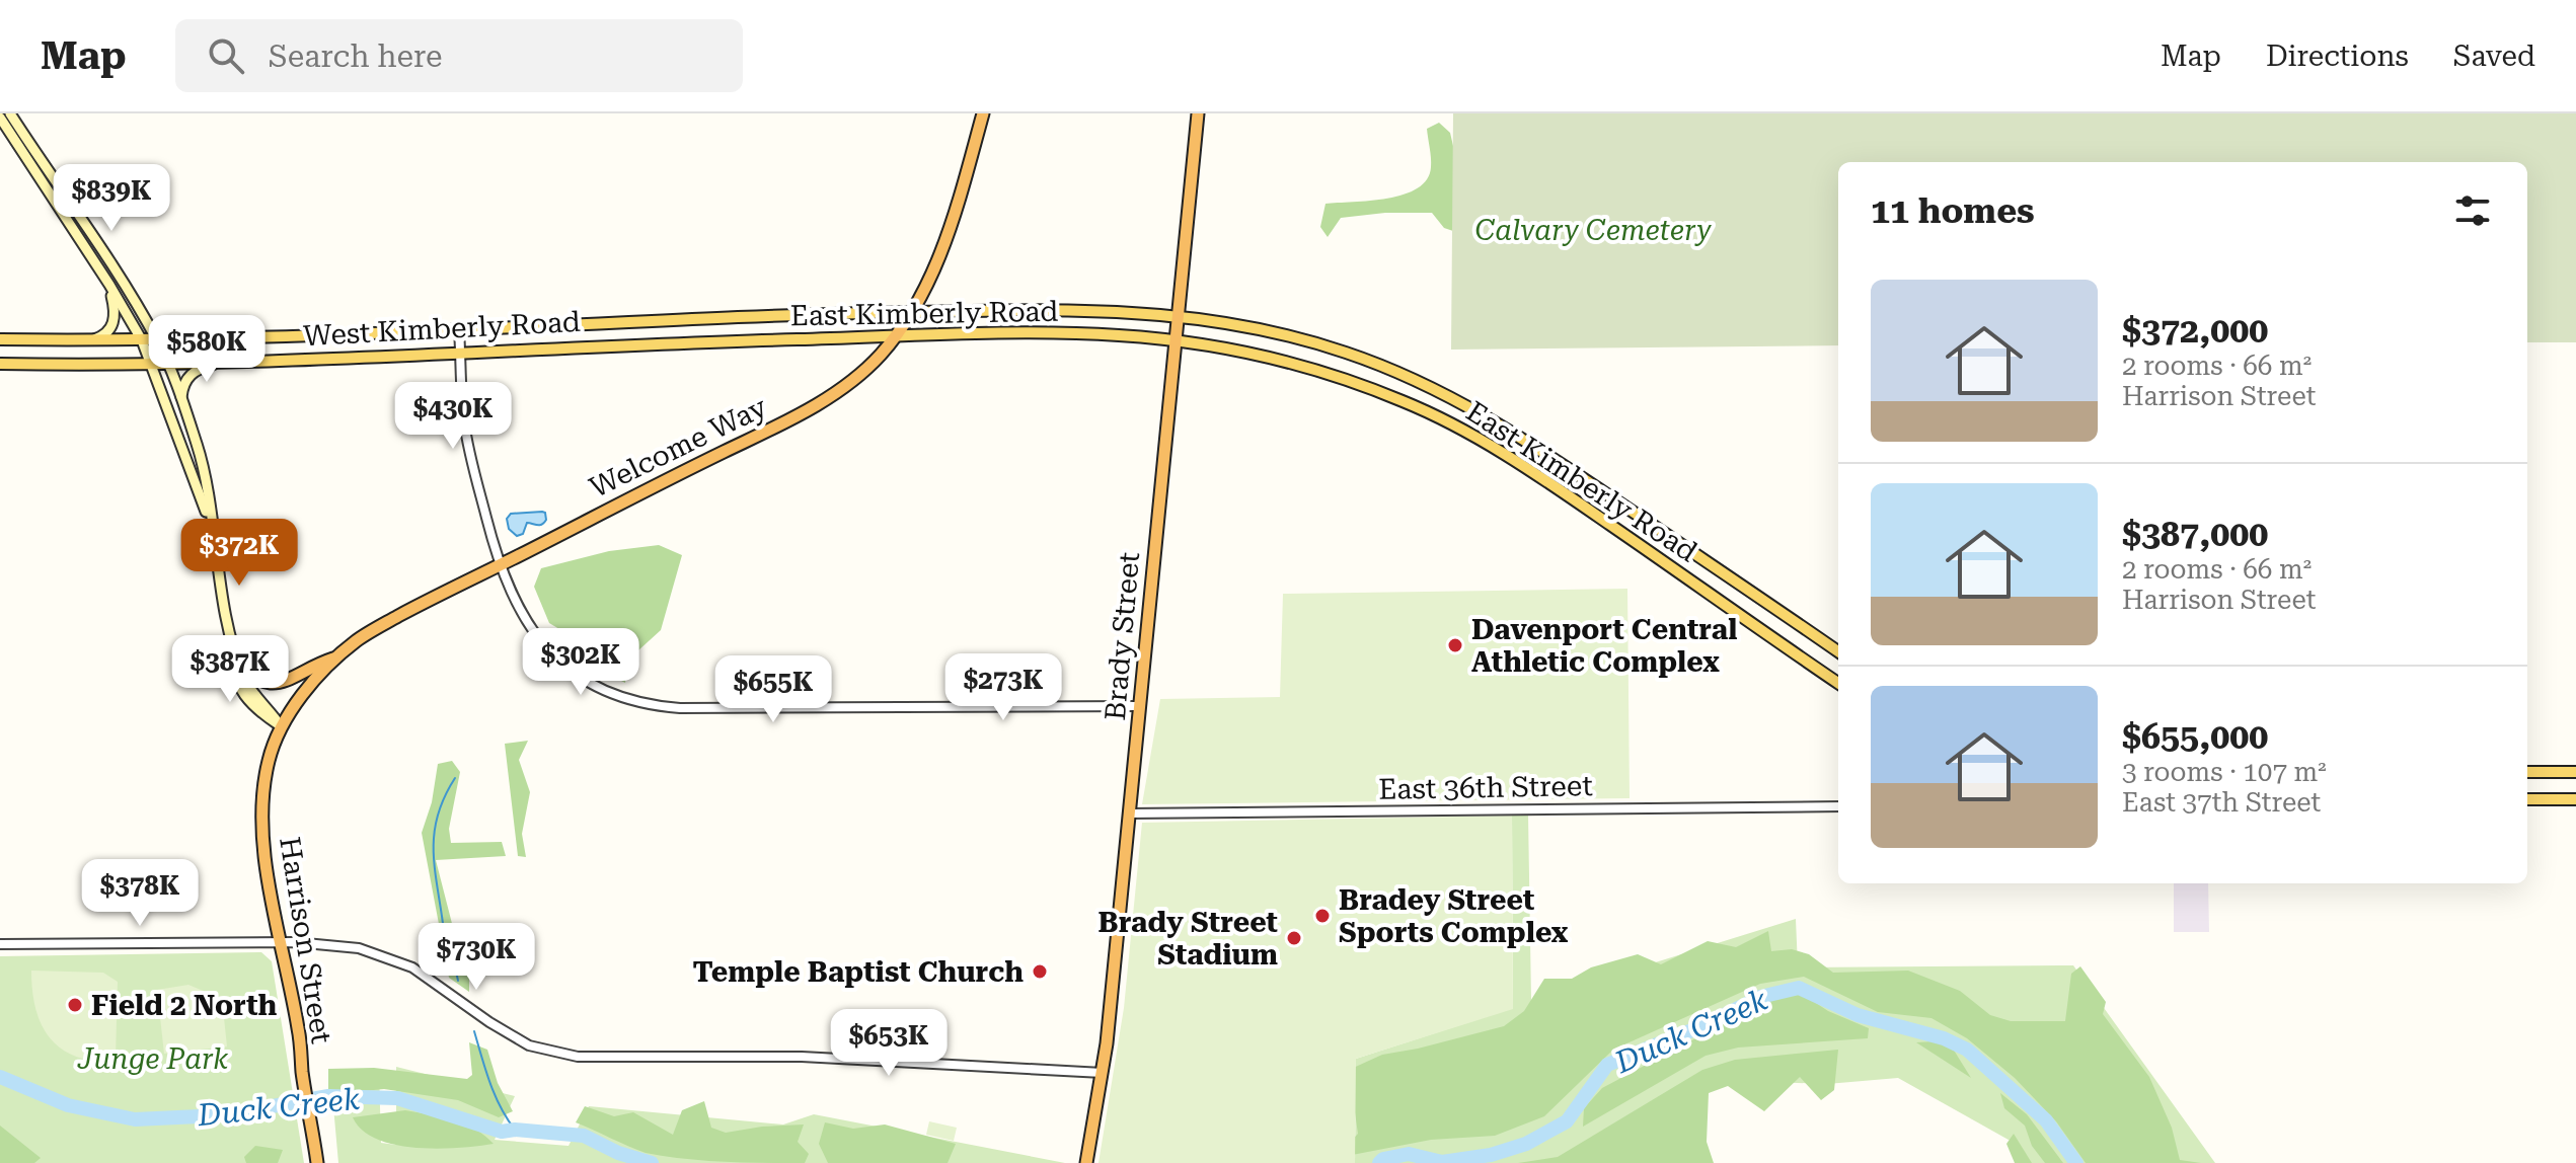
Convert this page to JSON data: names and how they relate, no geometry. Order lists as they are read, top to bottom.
{
  "streets": {
    "highway": ["Welcome Way", "Brady Street", "Harrison Street"],
    "main road": ["East Kimberly Road", "West Kimberly Road"],
    "street": ["East 36th Street"]
  },
  "crossings": [
    ["East Kimberly Road", "West Kimberly Road"],
    ["East Kimberly Road", "Welcome Way"],
    ["East Kimberly Road", "Brady Street"],
    ["Welcome Way", "Harrison Street"],
    ["Brady Street", "East 36th Street"]
  ],
  "water": ["Duck Creek"],
  "parks": ["Calvary Cemetery", "Junge Park"],
  "places": [
    "Davenport Central Athletic Complex",
    "Bradey Street Sports Complex",
    "Brady Street Stadium",
    "Temple Baptist Church",
    "Field 2 North"
  ],
  "page": {
    "header": "Map",
    "search": "Search here",
    "nav": ["Map", "Directions", "Saved"],
    "heading": "11 homes",
    "price": [
      "$839K",
      "$580K",
      "$430K",
      "$372K",
      "$302K",
      "$387K",
      "$273K",
      "$655K",
      "$378K",
      "$730K",
      "$653K"
    ],
    "list": [
      {
        "name": "$372,000",
        "note": "2 rooms · 66 m² · Harrison Street"
      },
      {
        "name": "$387,000",
        "note": "2 rooms · 66 m² · Harrison Street"
      },
      {
        "name": "$655,000",
        "note": "3 rooms · 107 m² · East 37th Street"
      }
    ]
  }
}
